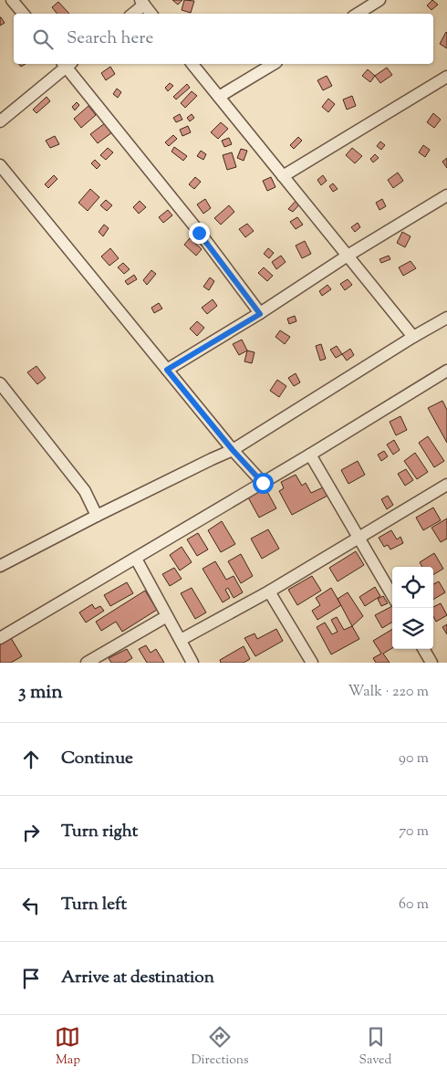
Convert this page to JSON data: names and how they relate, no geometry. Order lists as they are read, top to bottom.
{
  "page": {
    "search": "Search here",
    "heading": ["3 min", "Walk · 220 m"],
    "list": [
      ["Continue", "90 m"],
      ["Turn right", "70 m"],
      ["Turn left", "60 m"],
      "Arrive at destination"
    ],
    "nav": ["Map", "Directions", "Saved"]
  }
}
